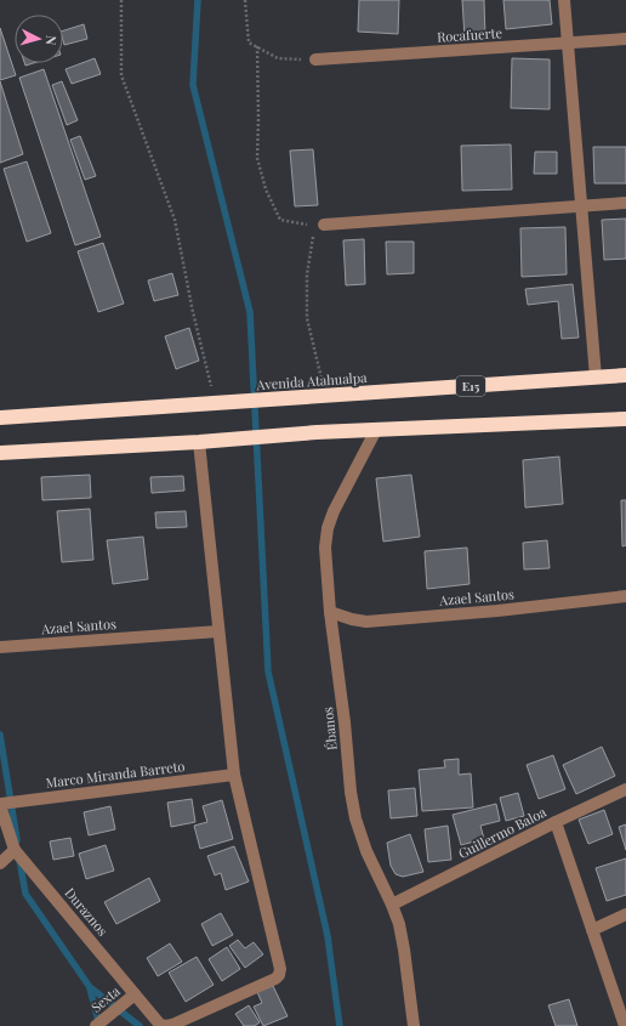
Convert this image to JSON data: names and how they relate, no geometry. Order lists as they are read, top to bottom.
{
  "streets": {
    "highway": ["Avenida Atahualpa", "E15"],
    "street": [
      "Rocafuerte",
      "Azael Santos",
      "Ébanos",
      "Marco Miranda Barreto",
      "Guillermo Baloa",
      "Duraznos",
      "Sexta"
    ]
  },
  "crossings": [
    ["Azael Santos", "Ébanos"],
    ["Ébanos", "Guillermo Baloa"],
    ["Marco Miranda Barreto", "Duraznos"],
    ["Duraznos", "Sexta"]
  ],
  "north": "right"
}
